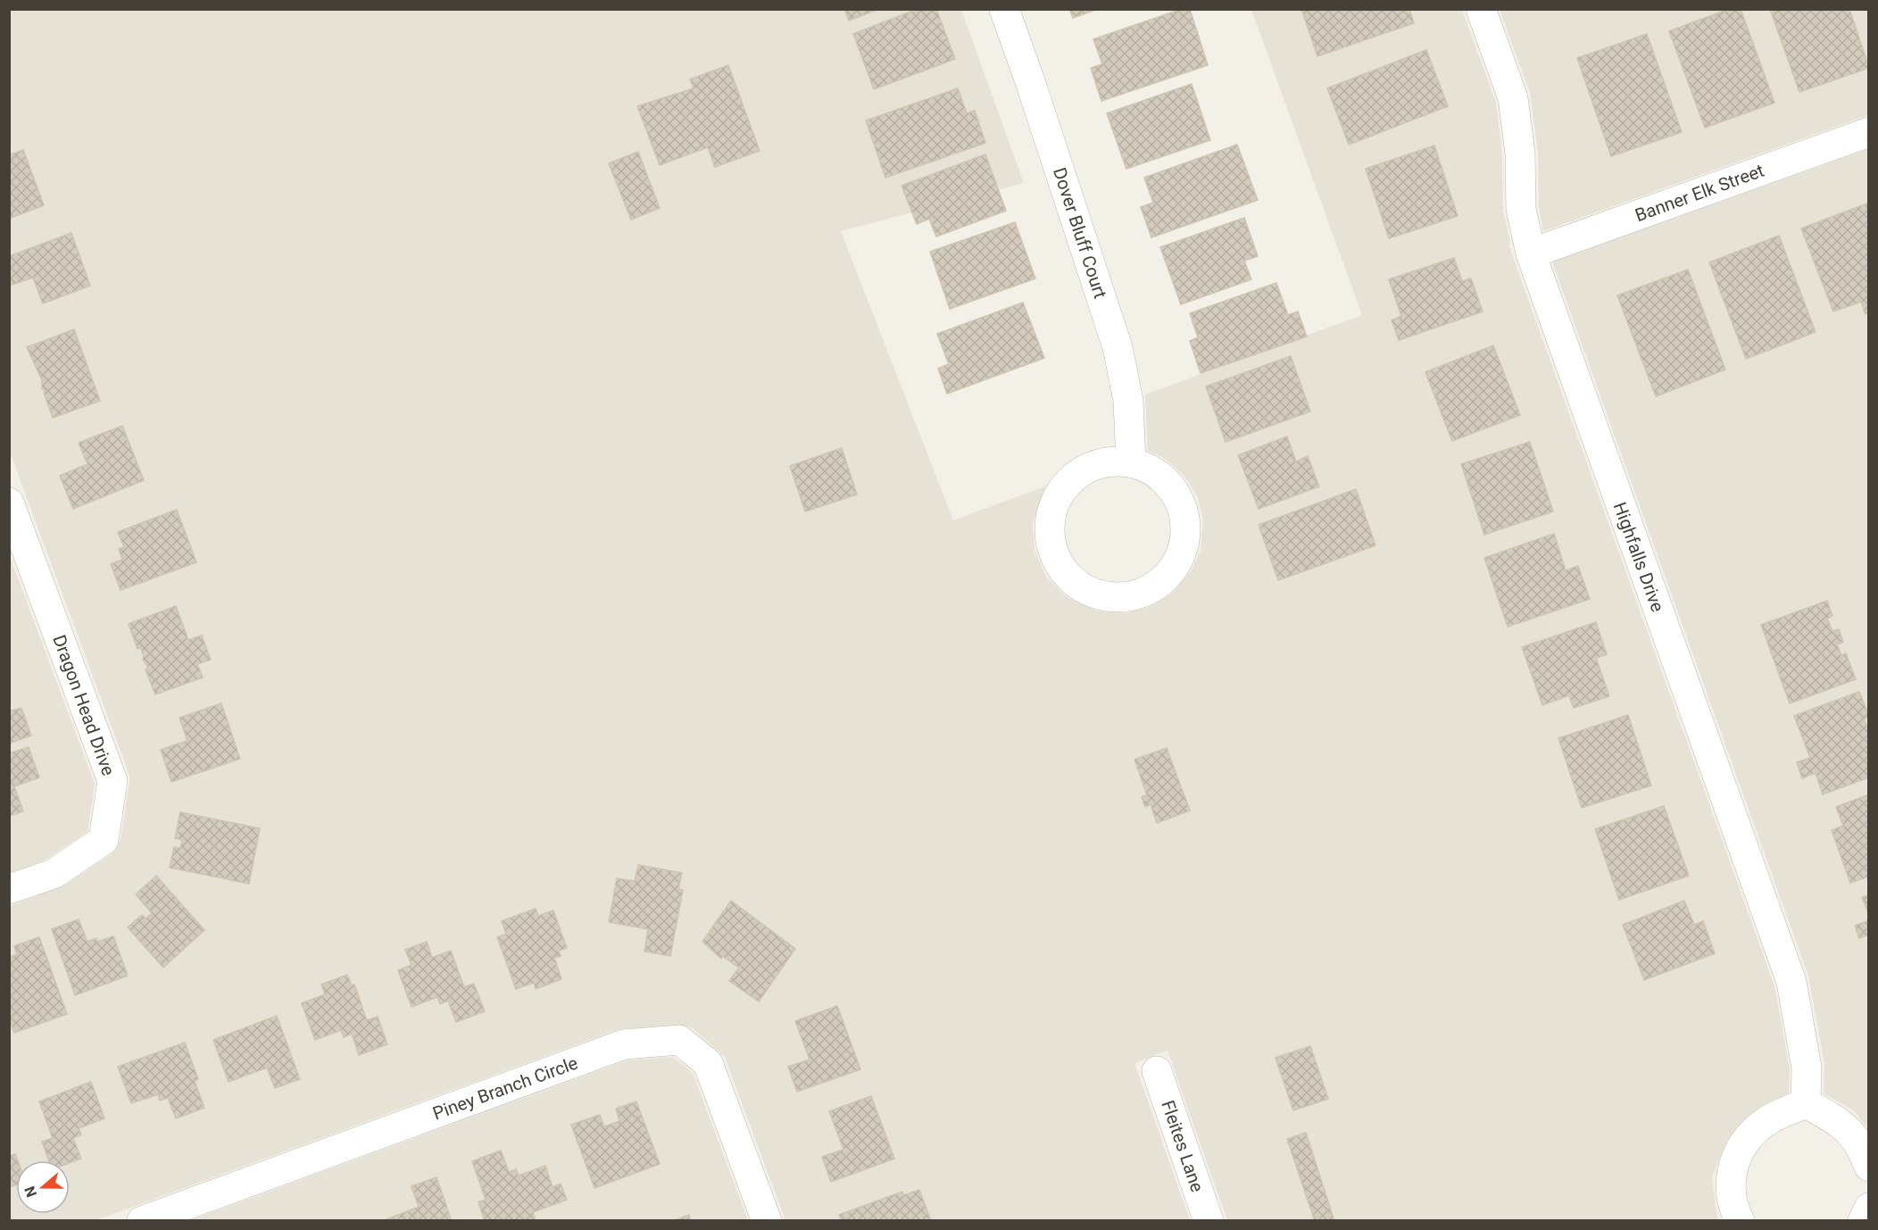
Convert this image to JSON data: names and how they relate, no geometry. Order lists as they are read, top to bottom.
{
  "streets": {
    "street": [
      "Banner Elk Street",
      "Dover Bluff Court",
      "Highfalls Drive",
      "Dragon Head Drive",
      "Piney Branch Circle",
      "Fleites Lane"
    ]
  },
  "crossings": [
    ["Banner Elk Street", "Highfalls Drive"]
  ],
  "north": "left"
}
